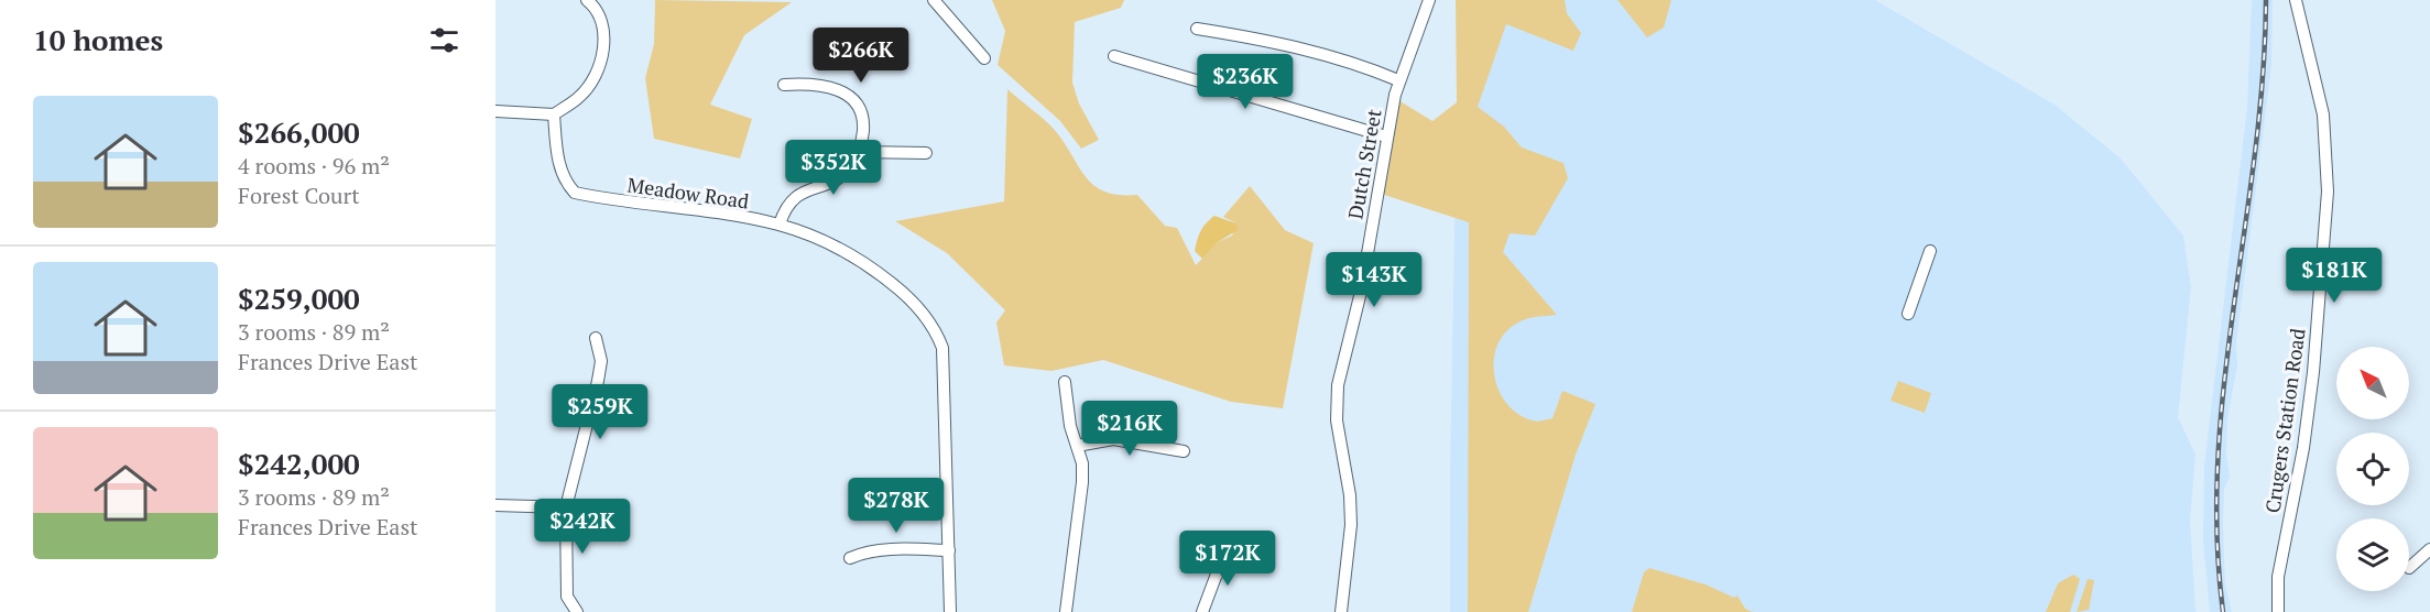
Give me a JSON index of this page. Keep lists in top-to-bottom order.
{
  "streets": {
    "street": ["Dutch Street", "Meadow Road", "Crugers Station Road"]
  },
  "north": "top left",
  "page": {
    "heading": "10 homes",
    "price": [
      "$266K",
      "$236K",
      "$352K",
      "$181K",
      "$143K",
      "$259K",
      "$216K",
      "$278K",
      "$242K",
      "$172K"
    ],
    "list": [
      {
        "name": "$266,000",
        "note": "4 rooms · 96 m² · Forest Court"
      },
      {
        "name": "$259,000",
        "note": "3 rooms · 89 m² · Frances Drive East"
      },
      {
        "name": "$242,000",
        "note": "3 rooms · 89 m² · Frances Drive East"
      }
    ]
  }
}
